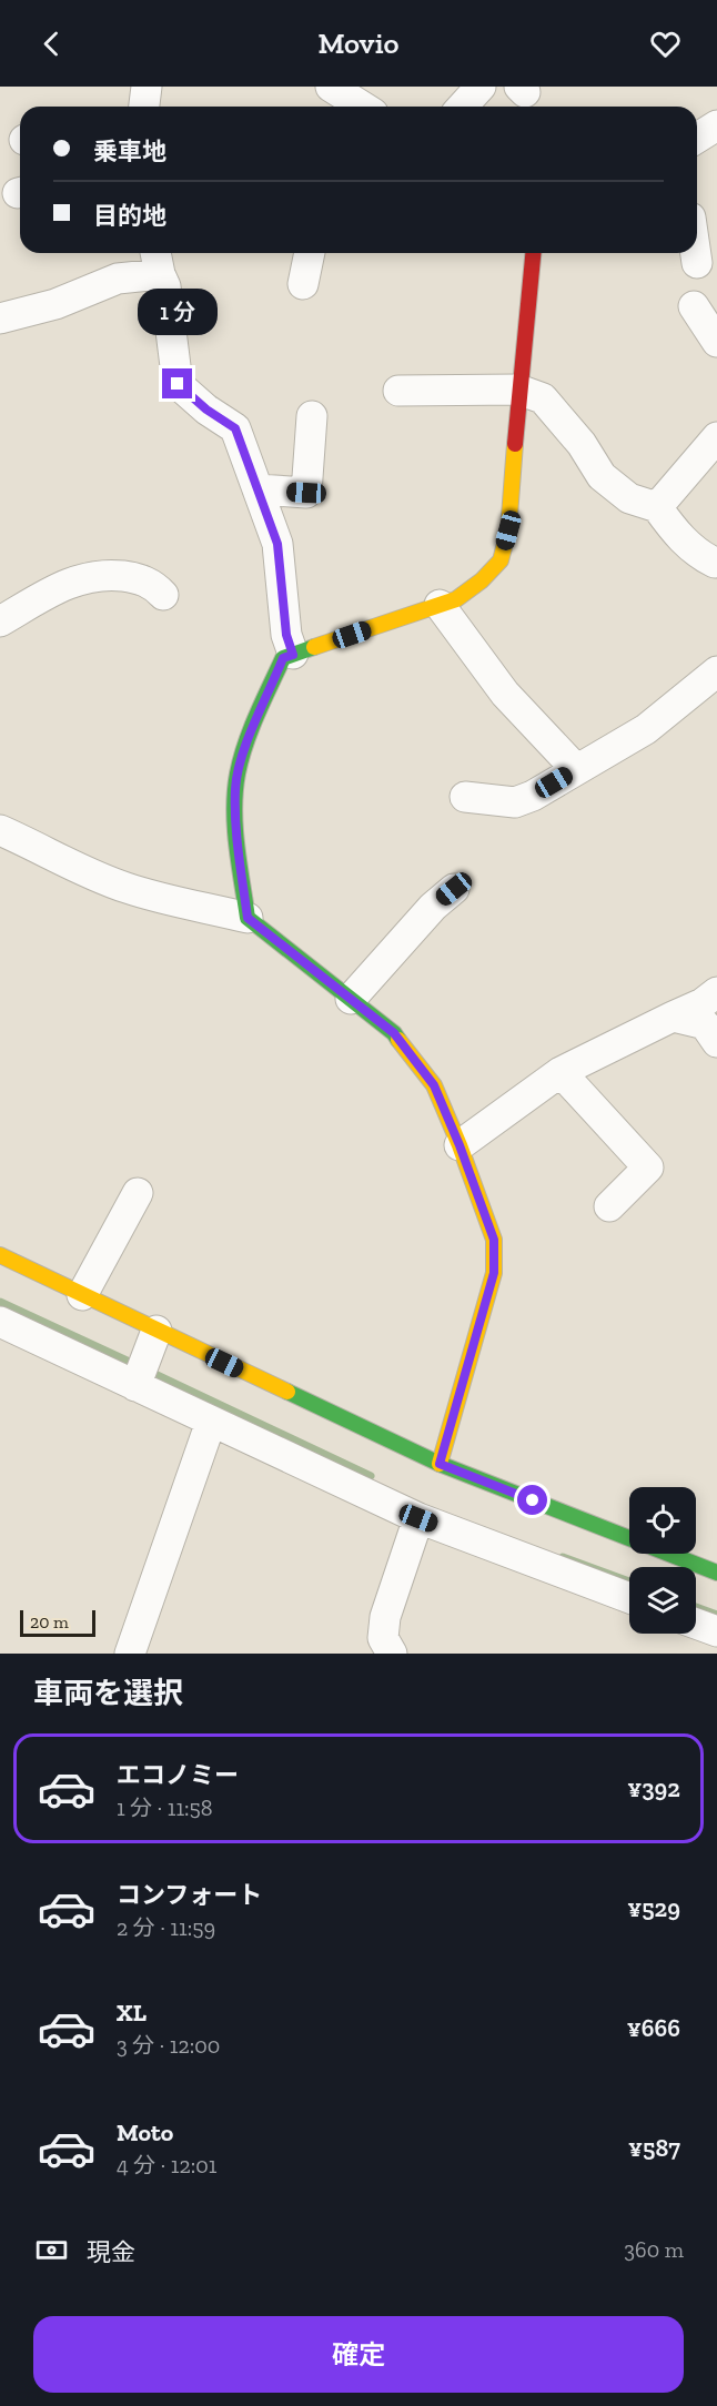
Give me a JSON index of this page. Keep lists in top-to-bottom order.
{
  "scale_bar": "20 m",
  "page": {
    "header": "Movio",
    "banner": ["乗車地", "目的地"],
    "bubble": "1 分",
    "scale": "20 m",
    "heading": "車両を選択",
    "list": [
      {
        "name": "エコノミー",
        "note": "1 分 · 11:58",
        "value": "¥392"
      },
      {
        "name": "コンフォート",
        "note": "2 分 · 11:59",
        "value": "¥529"
      },
      {
        "name": "XL",
        "note": "3 分 · 12:00",
        "value": "¥666"
      },
      {
        "name": "Moto",
        "note": "4 分 · 12:01",
        "value": "¥587"
      }
    ],
    "pay": ["現金", "360 m"],
    "buttons": "確定"
  }
}
